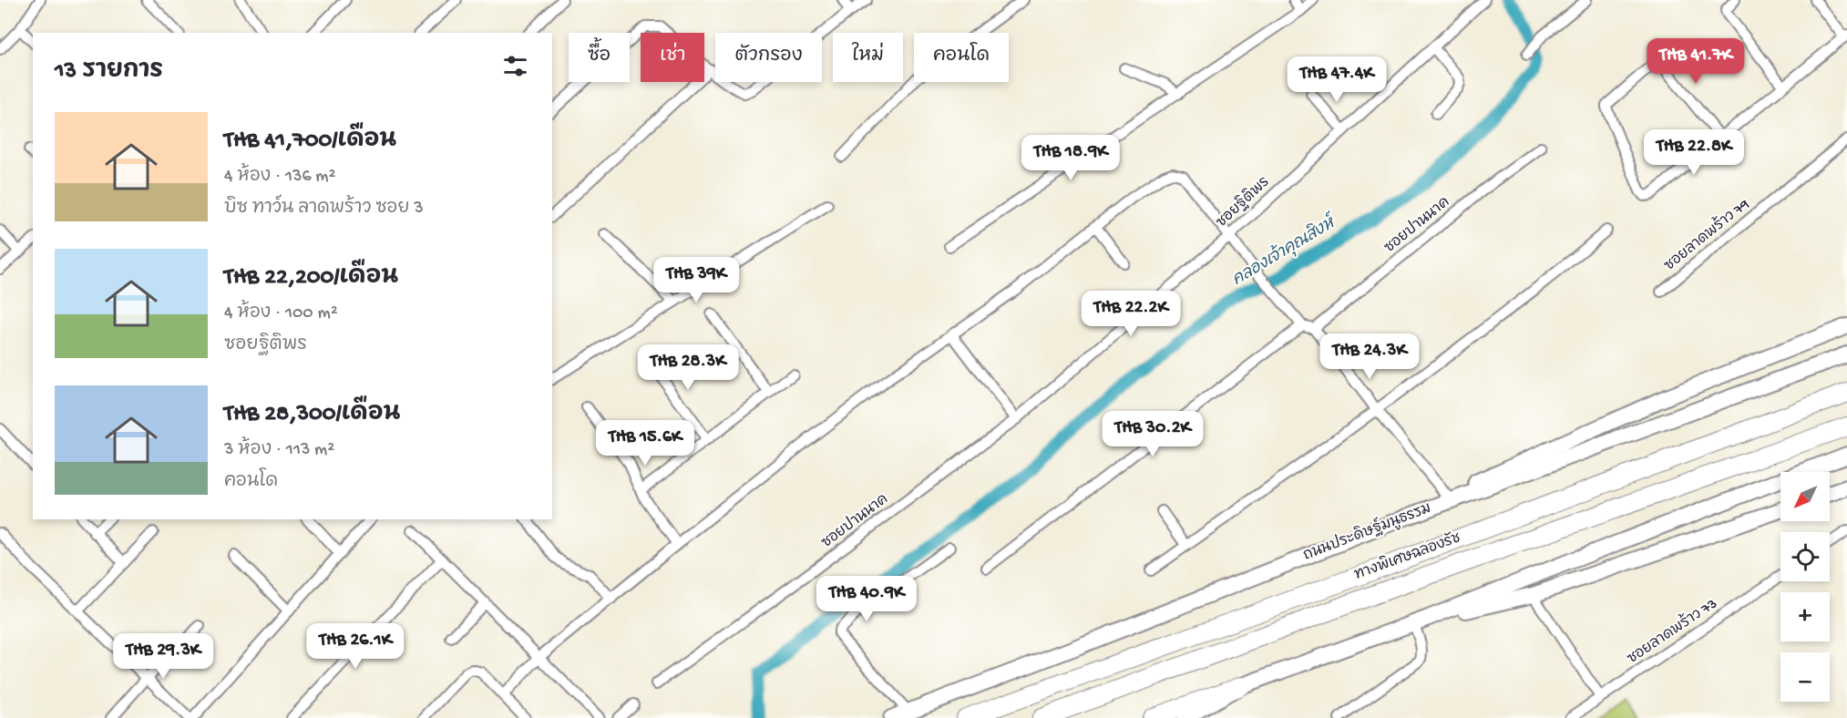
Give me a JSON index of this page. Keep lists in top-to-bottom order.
{
  "streets": {
    "highway": ["ทางพิเศษฉลองรัช"],
    "main road": ["ถนนประดิษฐ์มนูธรรม"],
    "street": [
      "ซอยฐิติพร",
      "ซอยปานนาค",
      "ซอยลาดพร้าว 79",
      "ซอยลาดพร้าว 73"
    ]
  },
  "crossings": [
    ["ซอยฐิติพร", "ซอยปานนาค"]
  ],
  "water": ["คลองเจ้าคุณสิงห์"],
  "north": "bottom left",
  "page": {
    "chip": [
      "ซื้อ",
      "เช่า",
      "ตัวกรอง",
      "ใหม่",
      "คอนโด"
    ],
    "heading": "13 รายการ",
    "price": [
      "THB 41.7K",
      "THB 47.4K",
      "THB 22.8K",
      "THB 18.9K",
      "THB 39K",
      "THB 22.2K",
      "THB 24.3K",
      "THB 28.3K",
      "THB 30.2K",
      "THB 15.6K",
      "THB 40.9K",
      "THB 26.1K",
      "THB 29.3K"
    ],
    "list": [
      {
        "name": "THB 41,700/เดือน",
        "note": "4 ห้อง · 136 m² · บิซ ทาว์น ลาดพร้าว ซอย 3"
      },
      {
        "name": "THB 22,200/เดือน",
        "note": "4 ห้อง · 100 m² · ซอยฐิติพร"
      },
      {
        "name": "THB 28,300/เดือน",
        "note": "3 ห้อง · 113 m² · คอนโด"
      }
    ],
    "map_buttons": ["+", "−"]
  }
}
